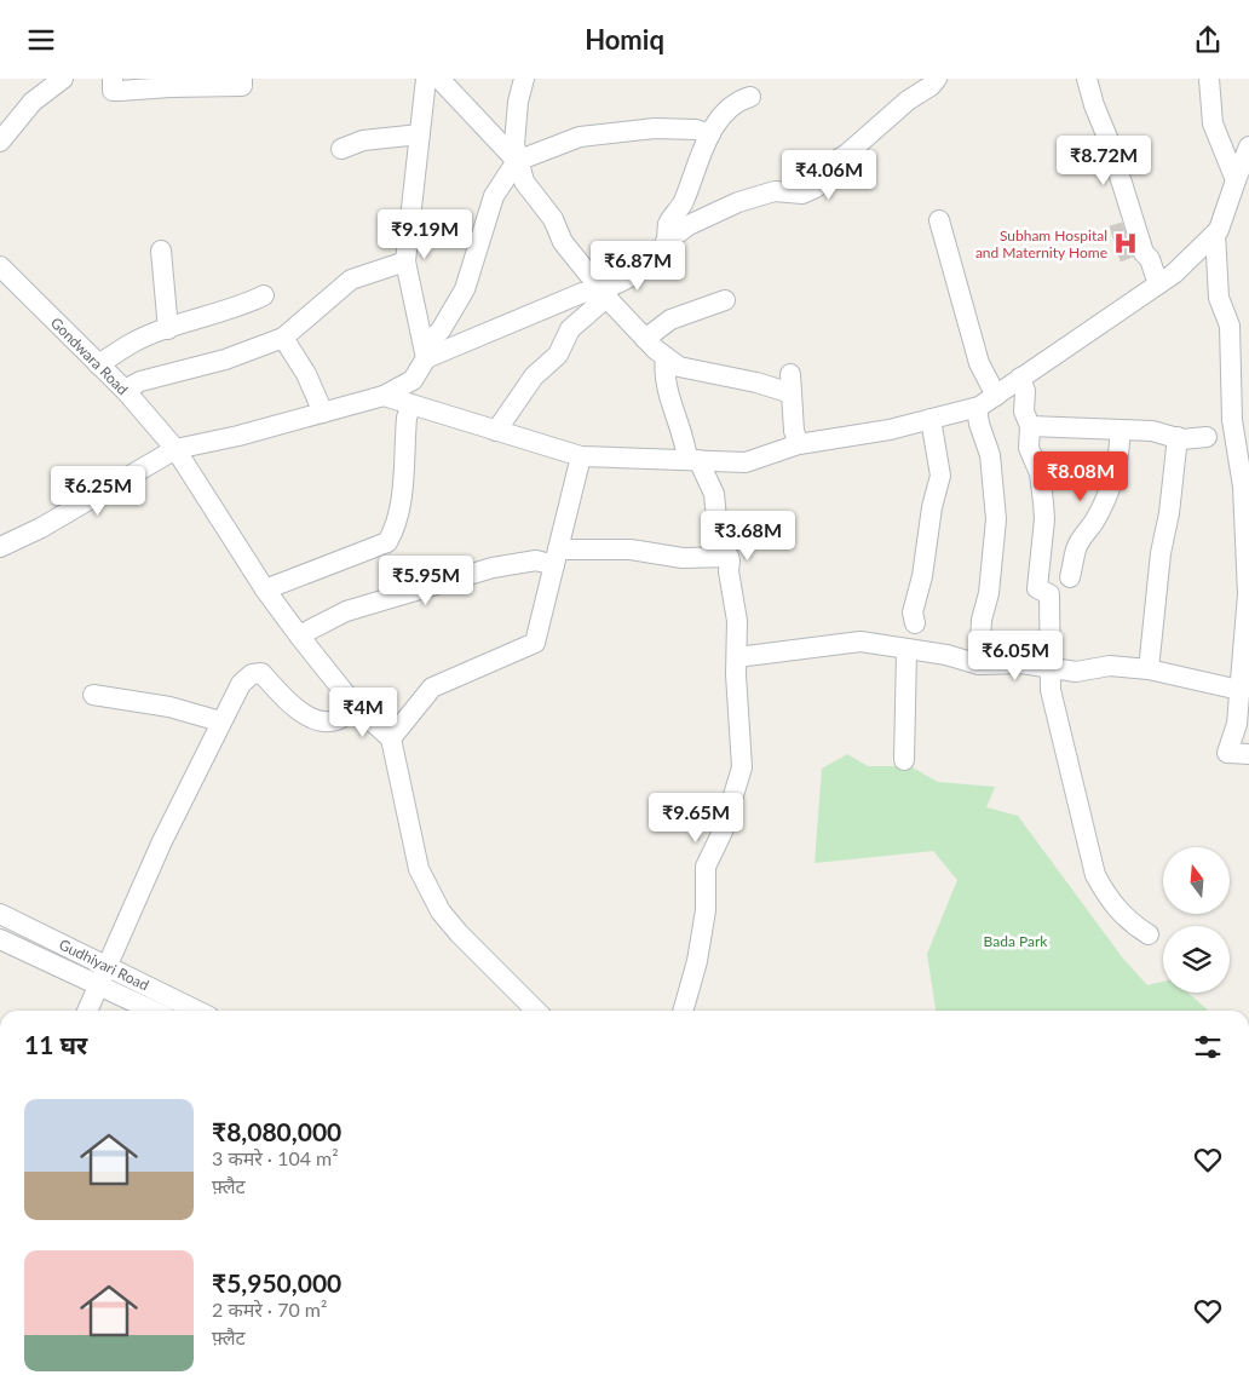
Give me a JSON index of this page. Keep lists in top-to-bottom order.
{
  "streets": {
    "street": ["Gondwara Road", "Gudhiyari Road"]
  },
  "parks": ["Bada Park"],
  "places": {
    "hospital": ["Subham Hospital and Maternity Home"]
  },
  "north": "top",
  "page": {
    "header": "Homiq",
    "price": [
      "₹8.72M",
      "₹4.06M",
      "₹9.19M",
      "₹6.87M",
      "₹8.08M",
      "₹6.25M",
      "₹3.68M",
      "₹5.95M",
      "₹6.05M",
      "₹4M",
      "₹9.65M"
    ],
    "heading": "11 घर",
    "list": [
      {
        "name": "₹8,080,000",
        "note": "3 कमरे · 104 m² · फ़्लैट"
      },
      {
        "name": "₹5,950,000",
        "note": "2 कमरे · 70 m² · फ़्लैट"
      }
    ]
  }
}
